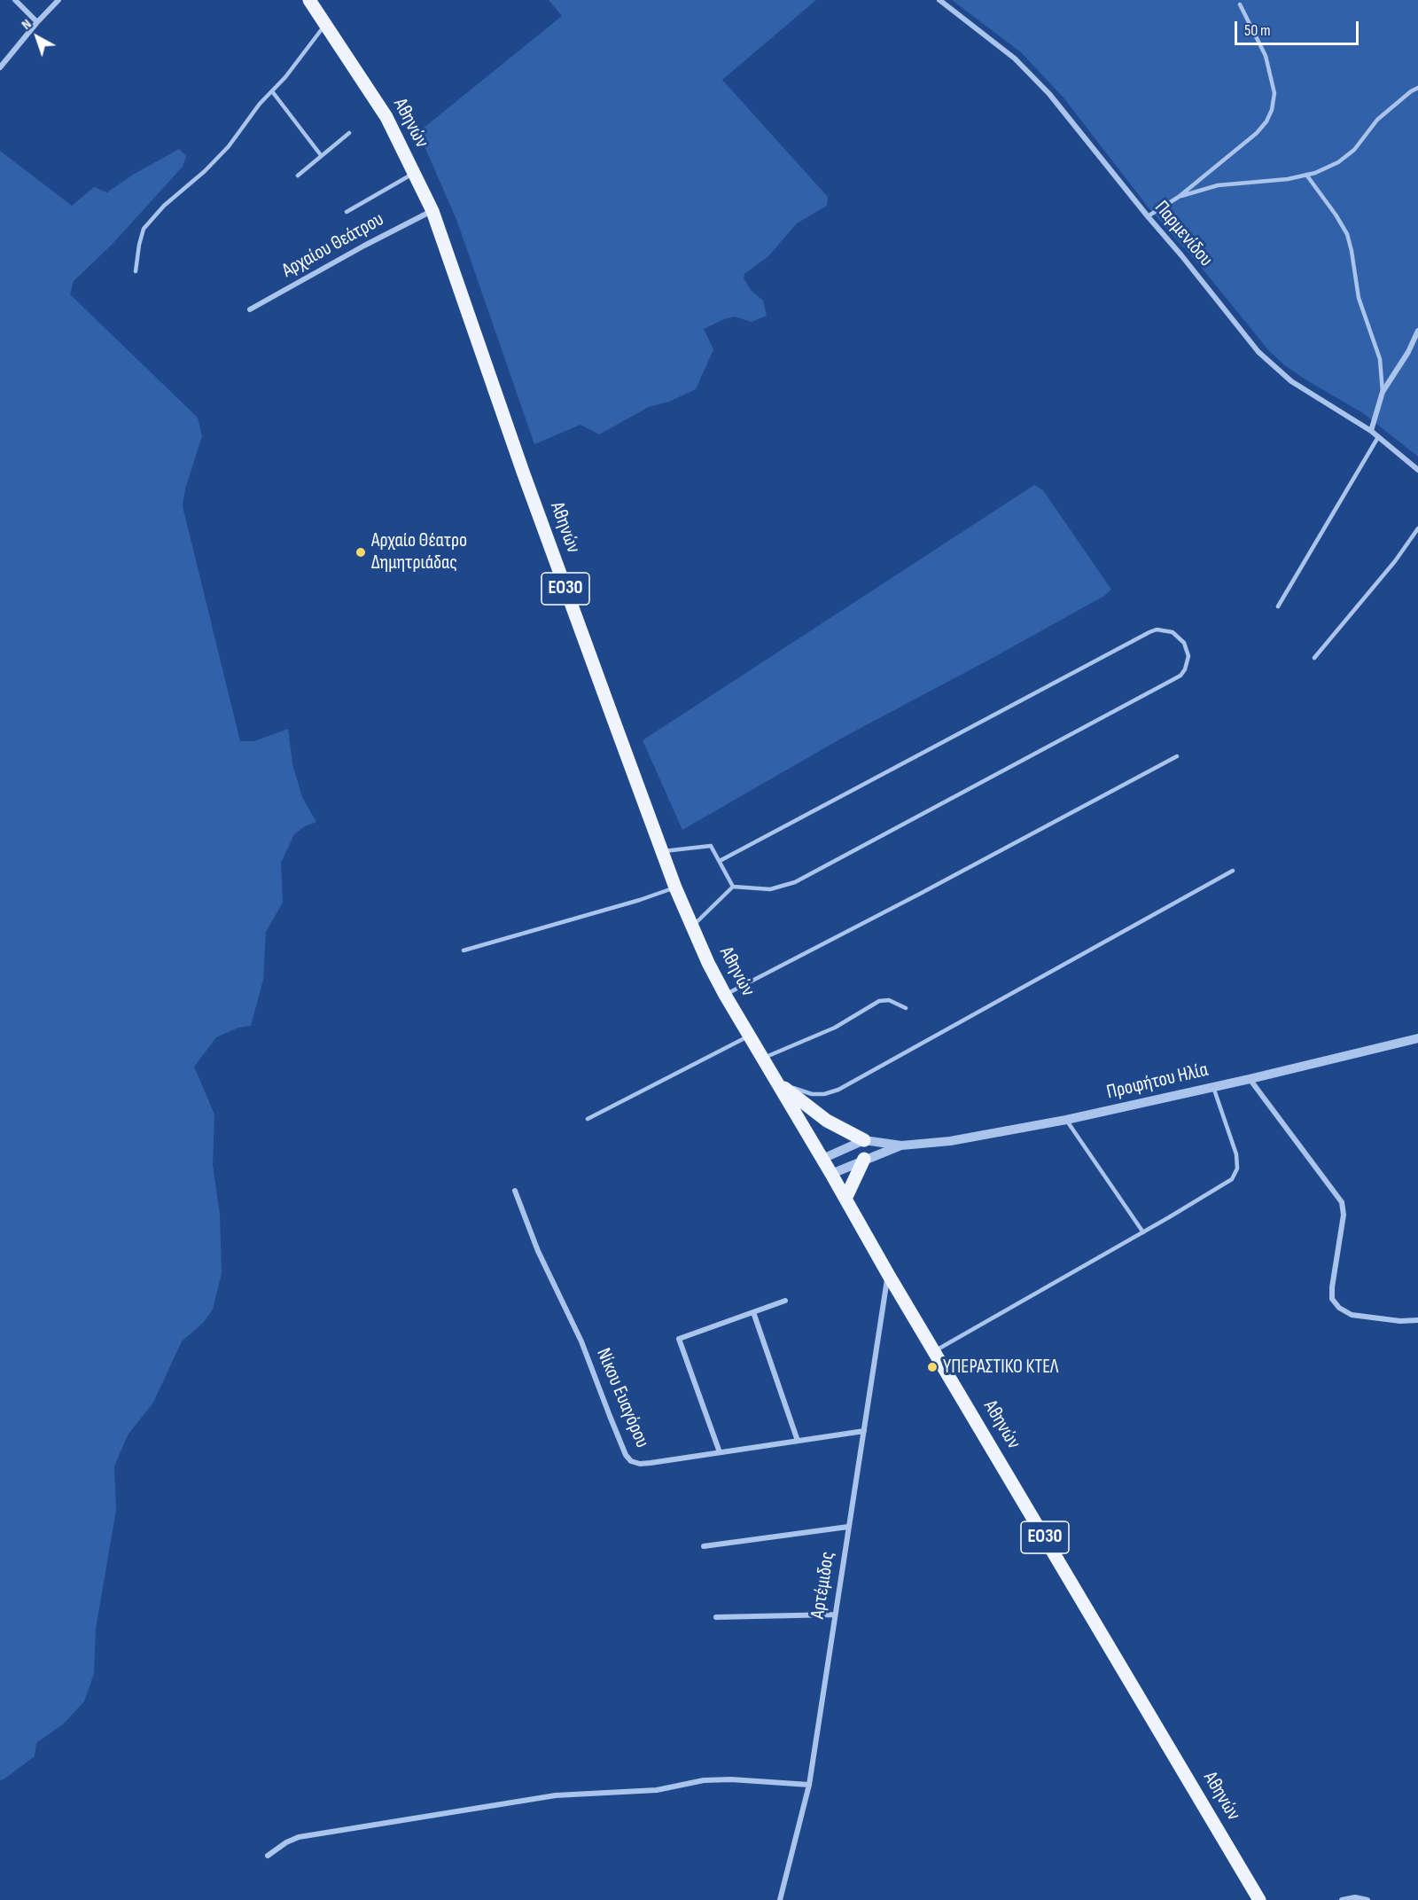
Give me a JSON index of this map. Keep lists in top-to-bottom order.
{
  "streets": {
    "main road": ["Αθηνών", "ΕΟ30"],
    "street": [
      "Παρμενίδου",
      "Αρχαίου Θεάτρου",
      "Προφήτου Ηλία",
      "Νίκου Ευαγόρου",
      "Αρτέμιδος"
    ]
  },
  "crossings": [
    ["Αθηνών", "Αρχαίου Θεάτρου"],
    ["Αθηνών", "Αρτέμιδος"],
    ["Νίκου Ευαγόρου", "Αρτέμιδος"]
  ],
  "places": ["Αρχαίο Θέατρο Δημητριάδας", "ΥΠΕΡΑΣΤΙΚΟ ΚΤΕΛ"],
  "scale_bar": "50 m",
  "north": "top left"
}
